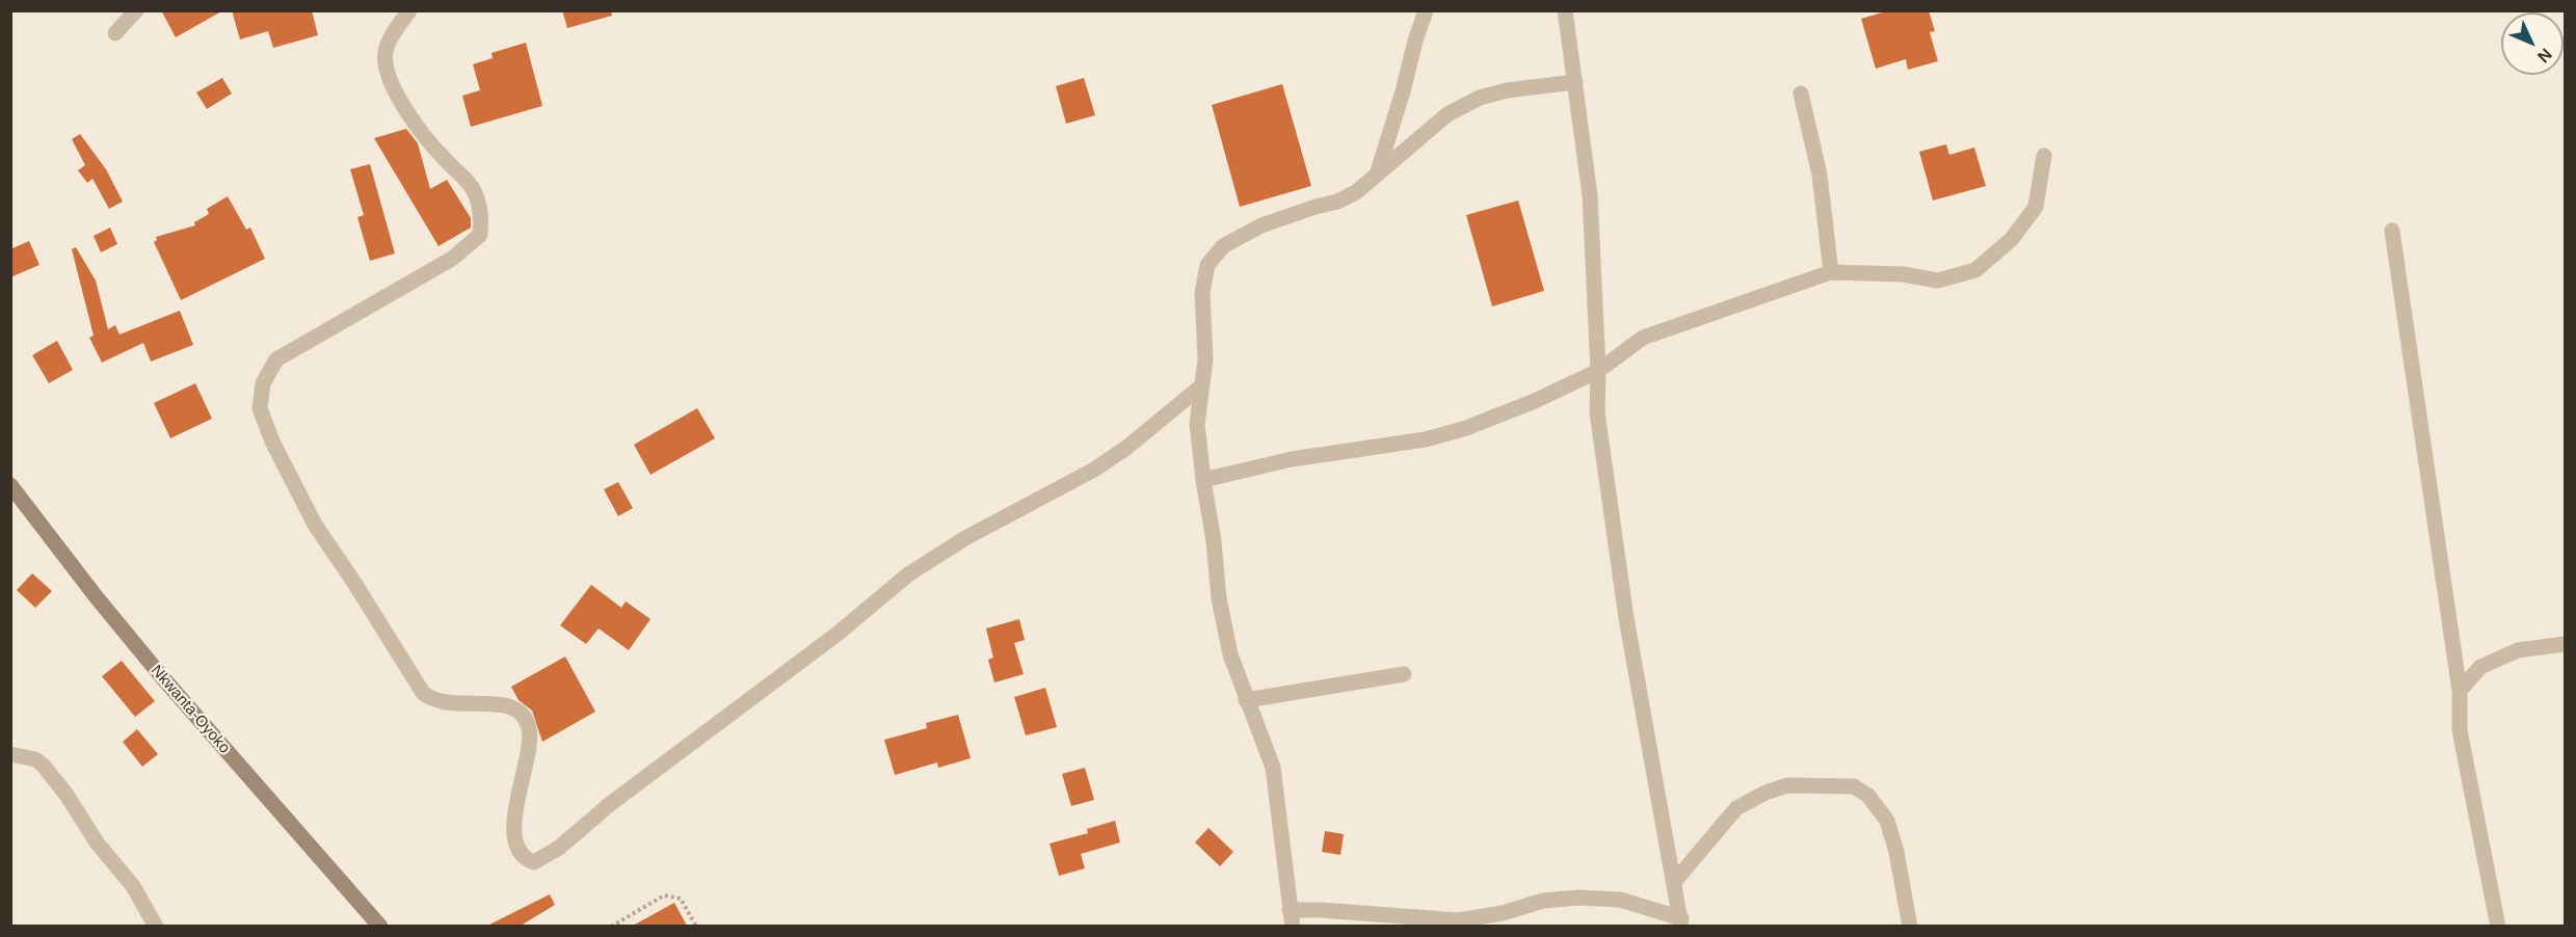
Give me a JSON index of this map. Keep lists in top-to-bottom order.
{
  "streets": {
    "street": ["Nkwanta-Oyoko"]
  },
  "north": "bottom right"
}
